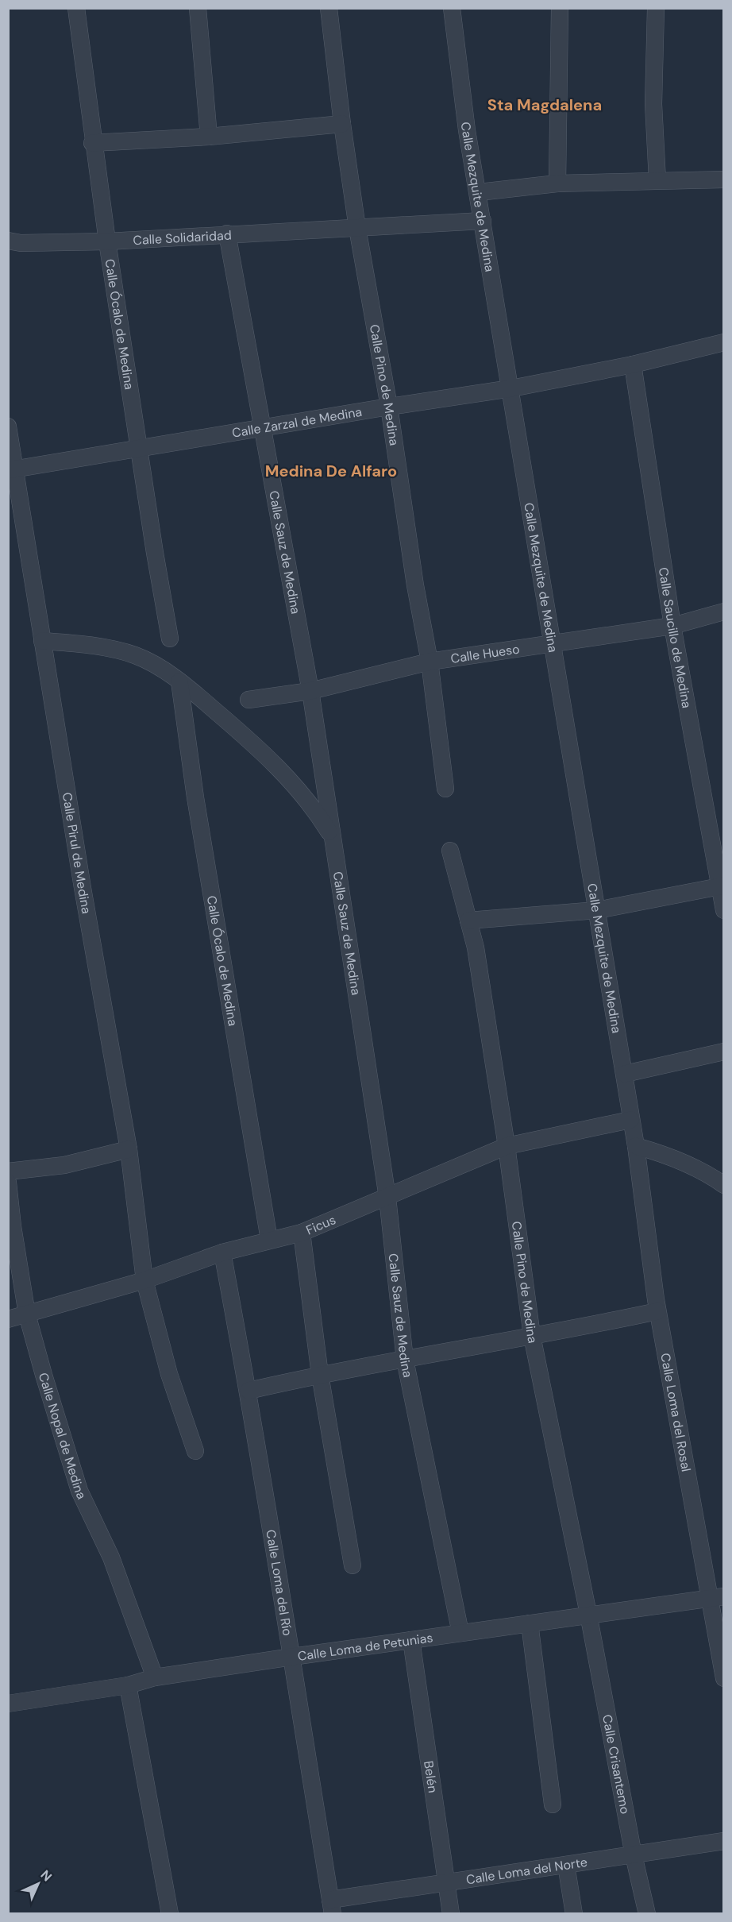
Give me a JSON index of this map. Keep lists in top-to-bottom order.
{
  "streets": {
    "street": [
      "Calle Mezquite de Medina",
      "Calle Solidaridad",
      "Calle Ócalo de Medina",
      "Calle Pino de Medina",
      "Calle Zarzal de Medina",
      "Calle Sauz de Medina",
      "Calle Saucillo de Medina",
      "Calle Hueso",
      "Calle Pirul de Medina",
      "Ficus",
      "Calle Loma del Rosal",
      "Calle Nopal de Medina",
      "Calle Loma del Río",
      "Calle Loma de Petunias",
      "Calle Crisantemo",
      "Belén",
      "Calle Loma del Norte"
    ]
  },
  "crossings": [
    ["Calle Mezquite de Medina", "Calle Solidaridad"],
    ["Calle Mezquite de Medina", "Calle Zarzal de Medina"],
    ["Calle Mezquite de Medina", "Calle Hueso"],
    ["Calle Mezquite de Medina", "Ficus"],
    ["Calle Mezquite de Medina", "Calle Loma del Rosal"],
    ["Calle Solidaridad", "Calle Ócalo de Medina"],
    ["Calle Solidaridad", "Calle Pino de Medina"],
    ["Calle Solidaridad", "Calle Sauz de Medina"],
    ["Calle Ócalo de Medina", "Calle Zarzal de Medina"],
    ["Calle Ócalo de Medina", "Ficus"],
    ["Calle Pino de Medina", "Calle Zarzal de Medina"],
    ["Calle Pino de Medina", "Calle Hueso"],
    ["Calle Pino de Medina", "Ficus"],
    ["Calle Pino de Medina", "Calle Loma de Petunias"],
    ["Calle Pino de Medina", "Calle Crisantemo"],
    ["Calle Zarzal de Medina", "Calle Sauz de Medina"],
    ["Calle Zarzal de Medina", "Calle Saucillo de Medina"],
    ["Calle Zarzal de Medina", "Calle Pirul de Medina"],
    ["Calle Sauz de Medina", "Calle Hueso"],
    ["Calle Sauz de Medina", "Ficus"],
    ["Calle Sauz de Medina", "Calle Loma de Petunias"],
    ["Calle Saucillo de Medina", "Calle Hueso"],
    ["Calle Pirul de Medina", "Ficus"],
    ["Ficus", "Calle Nopal de Medina"],
    ["Ficus", "Calle Loma del Río"],
    ["Calle Loma del Rosal", "Calle Loma de Petunias"],
    ["Calle Nopal de Medina", "Calle Loma de Petunias"],
    ["Calle Loma del Río", "Calle Loma de Petunias"],
    ["Calle Loma del Río", "Calle Loma del Norte"],
    ["Calle Loma de Petunias", "Calle Crisantemo"],
    ["Calle Loma de Petunias", "Belén"],
    ["Calle Crisantemo", "Calle Loma del Norte"],
    ["Belén", "Calle Loma del Norte"]
  ],
  "districts": ["Sta Magdalena", "Medina De Alfaro"],
  "north": "top right"
}
